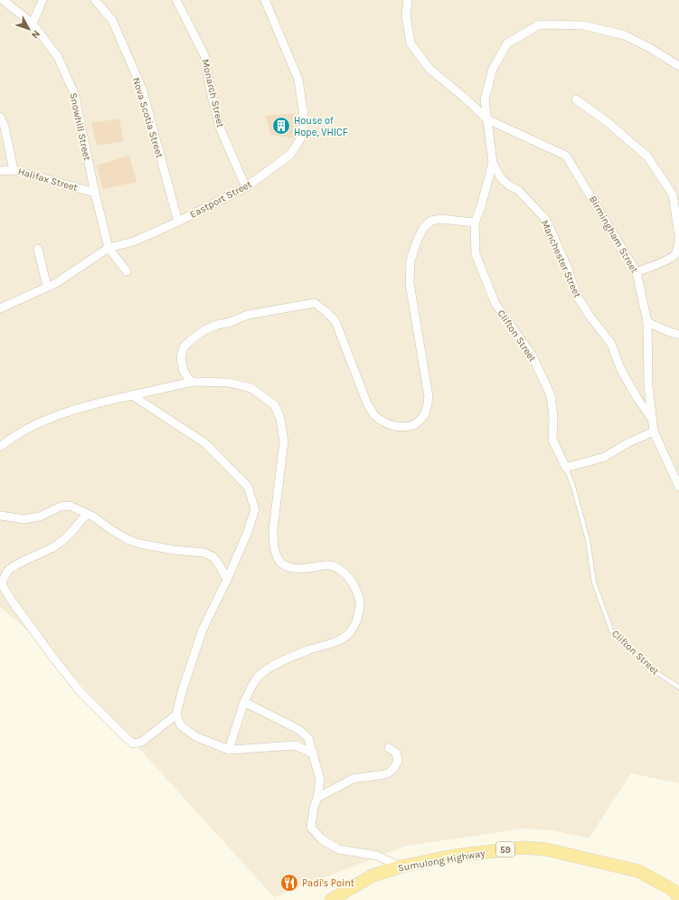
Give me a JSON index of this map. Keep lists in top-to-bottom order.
{
  "streets": {
    "main road": ["59", "Sumulong Highway"],
    "street": [
      "Monarch Street",
      "Nova Scotia Street",
      "Snowhill Street",
      "Halifax Street",
      "Eastport Street",
      "Birmingham Street",
      "Manchester Street",
      "Clifton Street"
    ]
  },
  "crossings": [
    ["Monarch Street", "Eastport Street"],
    ["Nova Scotia Street", "Eastport Street"],
    ["Snowhill Street", "Halifax Street"],
    ["Snowhill Street", "Eastport Street"],
    ["Birmingham Street", "Manchester Street"],
    ["Birmingham Street", "Clifton Street"],
    ["Manchester Street", "Clifton Street"]
  ],
  "places": {
    "building": ["House of Hope, VHICF"],
    "restaurant": ["Padi's Point"]
  },
  "north": "bottom right"
}
